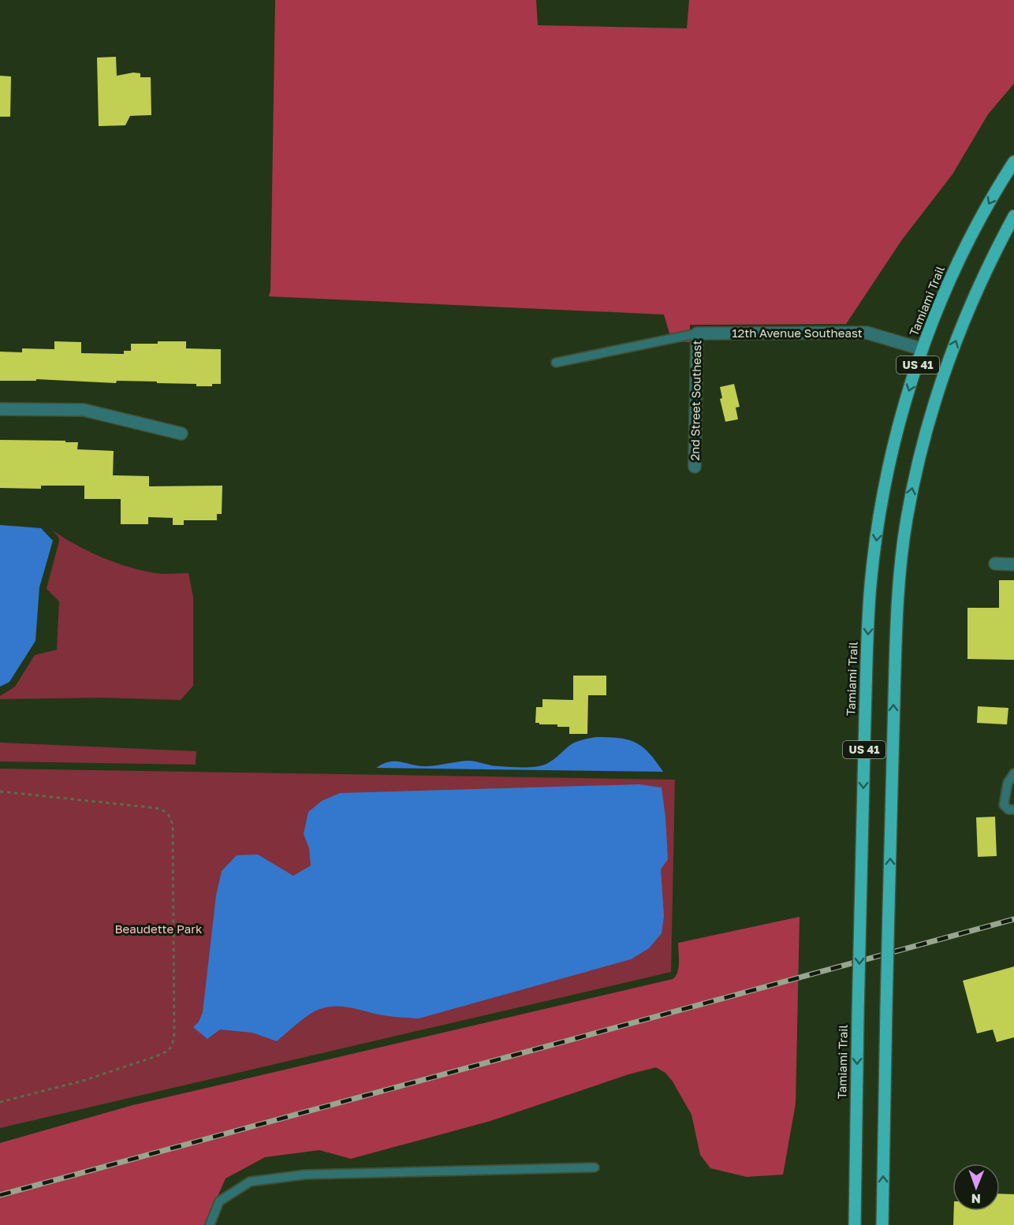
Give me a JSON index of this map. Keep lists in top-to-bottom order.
{
  "streets": {
    "main road": ["Tamiami Trail", "US 41"],
    "street": ["12th Avenue Southeast", "2nd Street Southeast"]
  },
  "crossings": [
    ["Tamiami Trail", "12th Avenue Southeast"],
    ["12th Avenue Southeast", "2nd Street Southeast"]
  ],
  "parks": ["Beaudette Park"],
  "north": "bottom"
}
